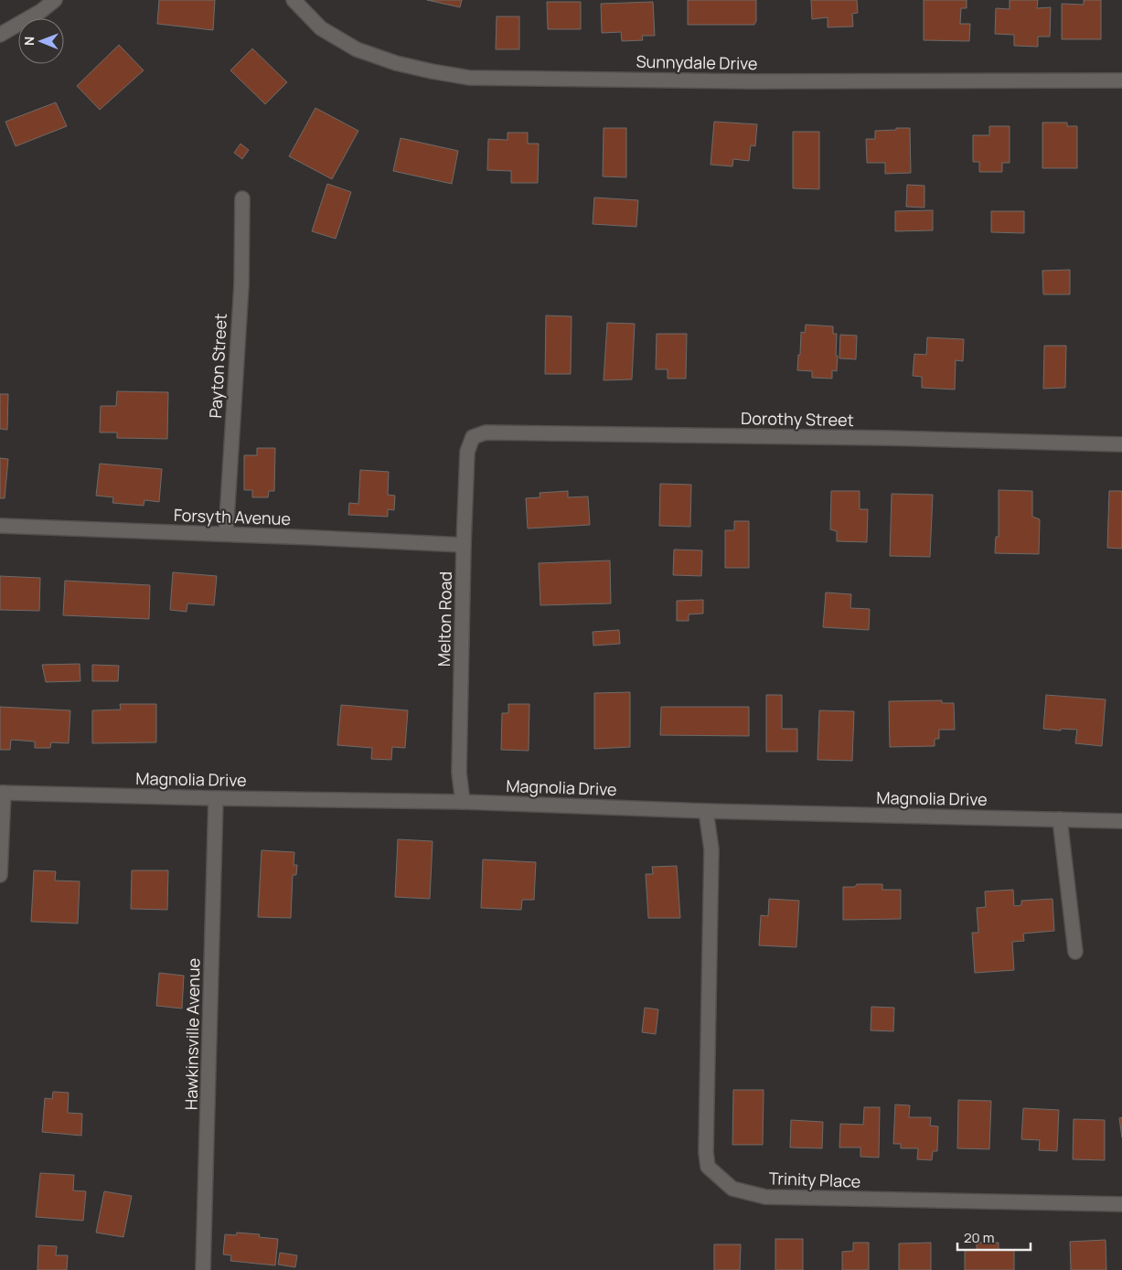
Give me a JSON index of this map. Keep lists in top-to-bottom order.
{
  "streets": {
    "street": [
      "Sunnydale Drive",
      "Payton Street",
      "Dorothy Street",
      "Forsyth Avenue",
      "Melton Road",
      "Magnolia Drive",
      "Hawkinsville Avenue",
      "Trinity Place"
    ]
  },
  "crossings": [
    ["Payton Street", "Forsyth Avenue"],
    ["Dorothy Street", "Melton Road"],
    ["Forsyth Avenue", "Melton Road"],
    ["Melton Road", "Magnolia Drive"],
    ["Magnolia Drive", "Hawkinsville Avenue"],
    ["Magnolia Drive", "Trinity Place"]
  ],
  "scale_bar": "20 m",
  "north": "left"
}
